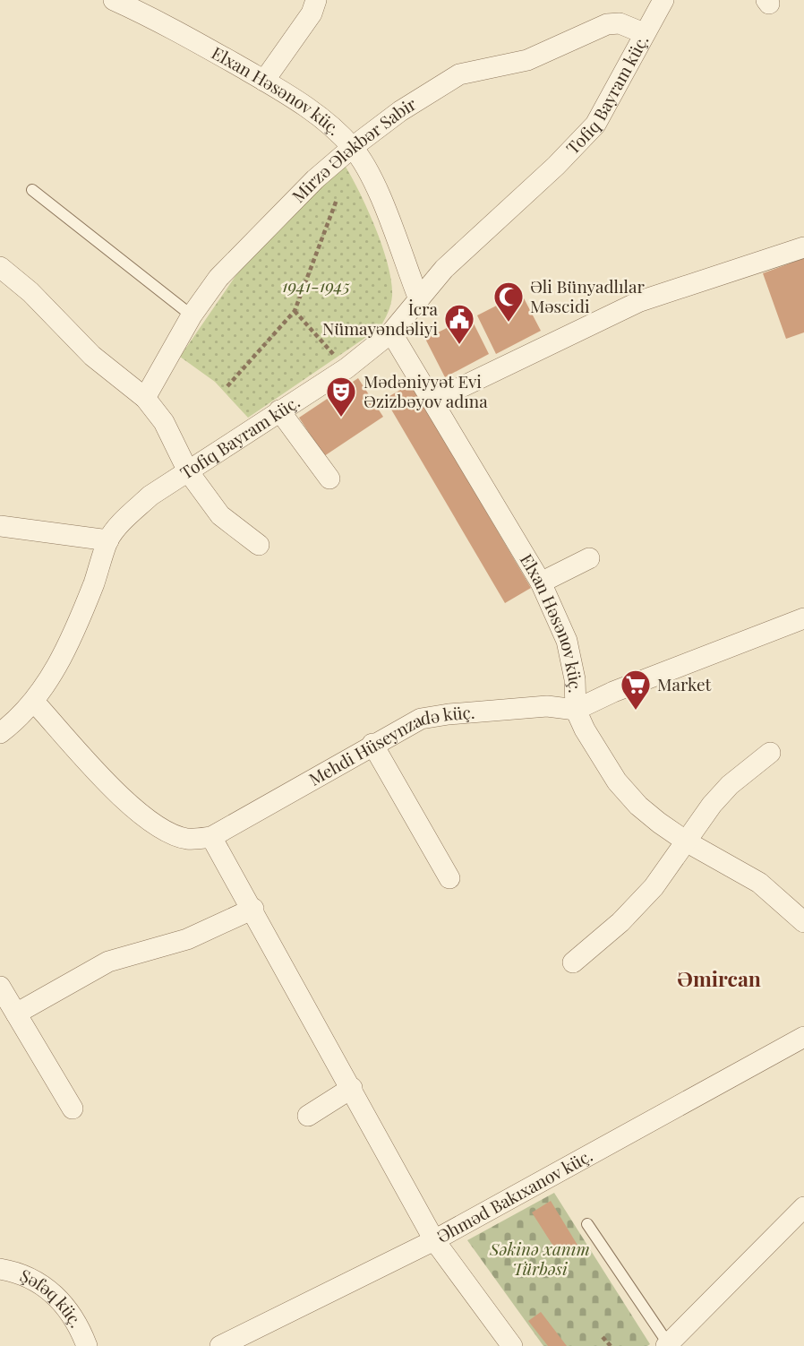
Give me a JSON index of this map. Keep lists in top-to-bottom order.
{
  "streets": {
    "street": [
      "Elxan Həsənov küç.",
      "Tofiq Bayram küç.",
      "Mirzə Ələkbər Sabir",
      "Mehdi Hüseynzadə küç.",
      "Əhməd Bakıxanov küç.",
      "Şəfəq küç."
    ]
  },
  "crossings": [
    ["Elxan Həsənov küç.", "Tofiq Bayram küç."],
    ["Elxan Həsənov küç.", "Mirzə Ələkbər Sabir"],
    ["Elxan Həsənov küç.", "Mehdi Hüseynzadə küç."],
    ["Tofiq Bayram küç.", "Mirzə Ələkbər Sabir"]
  ],
  "districts": ["Əmircan"],
  "parks": ["1941-1945", "Səkinə xanım Türbəsi"],
  "places": {
    "mosque": ["Əli Bünyadlılar Məscidi"],
    "public building": ["İcra Nümayəndəliyi"],
    "theatre": ["Mədəniyyət Evi Əzizbəyov adına"],
    "supermarket": ["Market"]
  }
}
